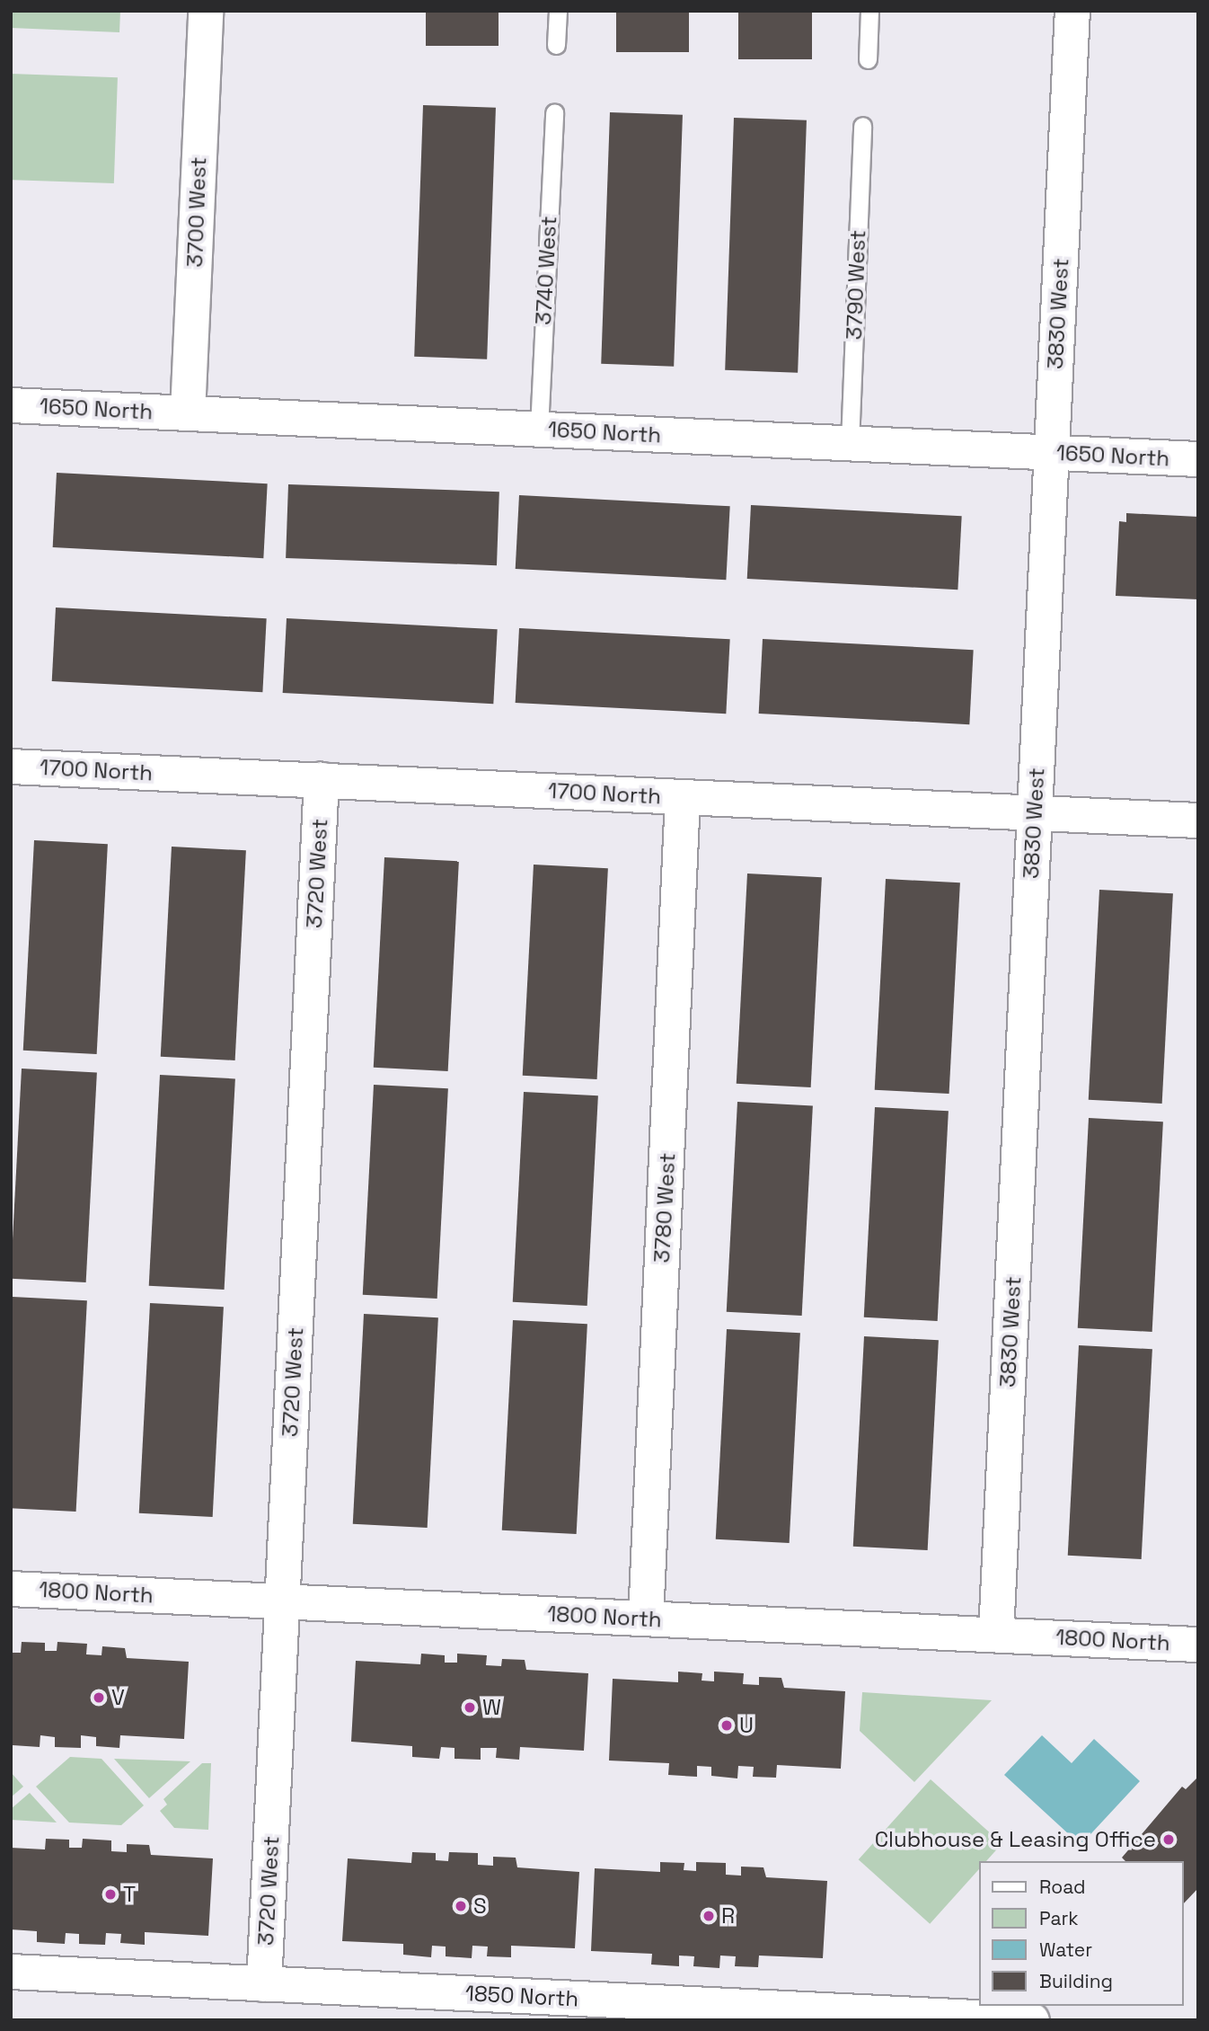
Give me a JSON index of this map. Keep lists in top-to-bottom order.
{
  "streets": {
    "street": [
      "3700 West",
      "3830 West",
      "1650 North",
      "1700 North",
      "3720 West",
      "3780 West",
      "1800 North",
      "1850 North"
    ],
    "lane": ["3740 West", "3790 West"]
  },
  "crossings": [
    ["3700 West", "1650 North"],
    ["3740 West", "1650 North"],
    ["3790 West", "1650 North"],
    ["3830 West", "1650 North"],
    ["3830 West", "1700 North"],
    ["3830 West", "1800 North"],
    ["1700 North", "3720 West"],
    ["1700 North", "3780 West"],
    ["3720 West", "1800 North"],
    ["3720 West", "1850 North"],
    ["3780 West", "1800 North"]
  ],
  "places": [
    "V",
    "W",
    "U",
    "Clubhouse & Leasing Office",
    "T",
    "S",
    "R"
  ],
  "legend": [
    "Road",
    "Park",
    "Water",
    "Building"
  ]
}
